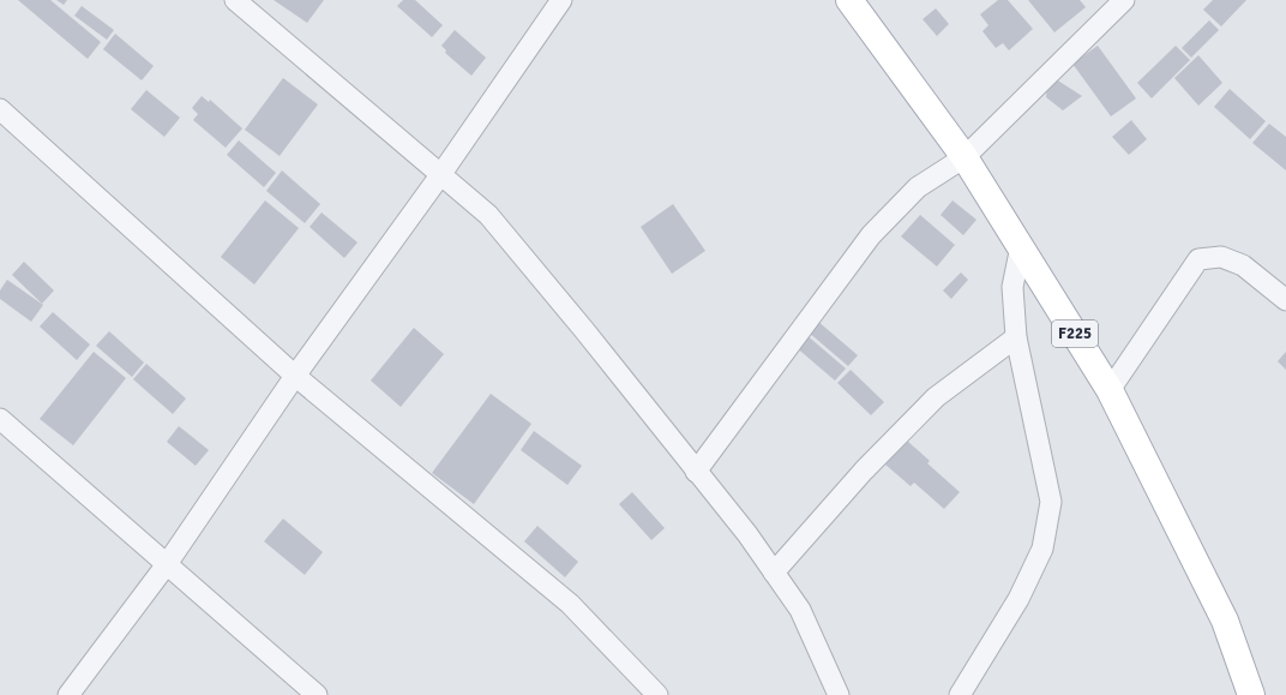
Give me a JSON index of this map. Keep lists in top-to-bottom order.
{
  "streets": {
    "main road": ["F225"]
  }
}
